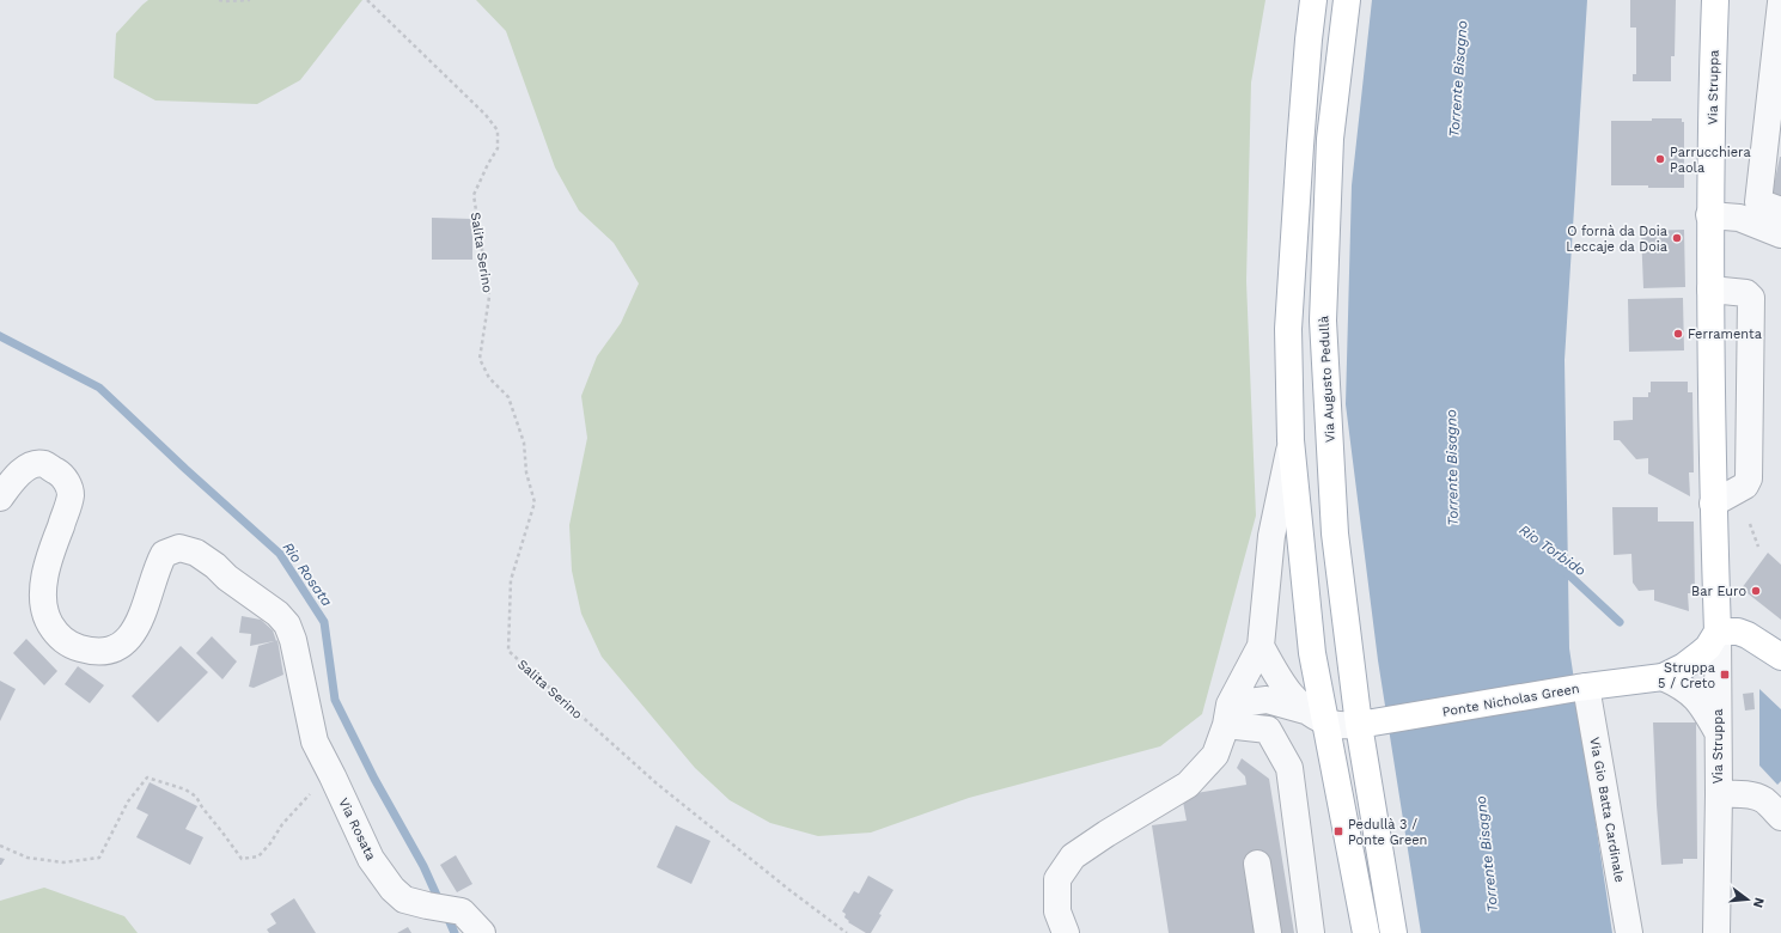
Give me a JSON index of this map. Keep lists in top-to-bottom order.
{
  "streets": {
    "main road": ["Via Struppa", "Via Augusto Pedullà", "Ponte Nicholas Green"],
    "street": ["Via Gio Batta Cardinale", "Via Rosata"],
    "path": ["Salita Serino"]
  },
  "crossings": [
    ["Via Struppa", "Ponte Nicholas Green"],
    ["Via Augusto Pedullà", "Ponte Nicholas Green"],
    ["Ponte Nicholas Green", "Via Gio Batta Cardinale"]
  ],
  "water": ["Torrente Bisagno", "Rio Torbido", "Rio Rosata"],
  "places": {
    "other": [
      "Parrucchiera Paola",
      "O fornà da Doia Leccaje da Doia",
      "Ferramenta",
      "Bar Euro"
    ],
    "transit": ["Struppa 5 / Creto", "Pedullà 3 / Ponte Green"]
  },
  "north": "right"
}
